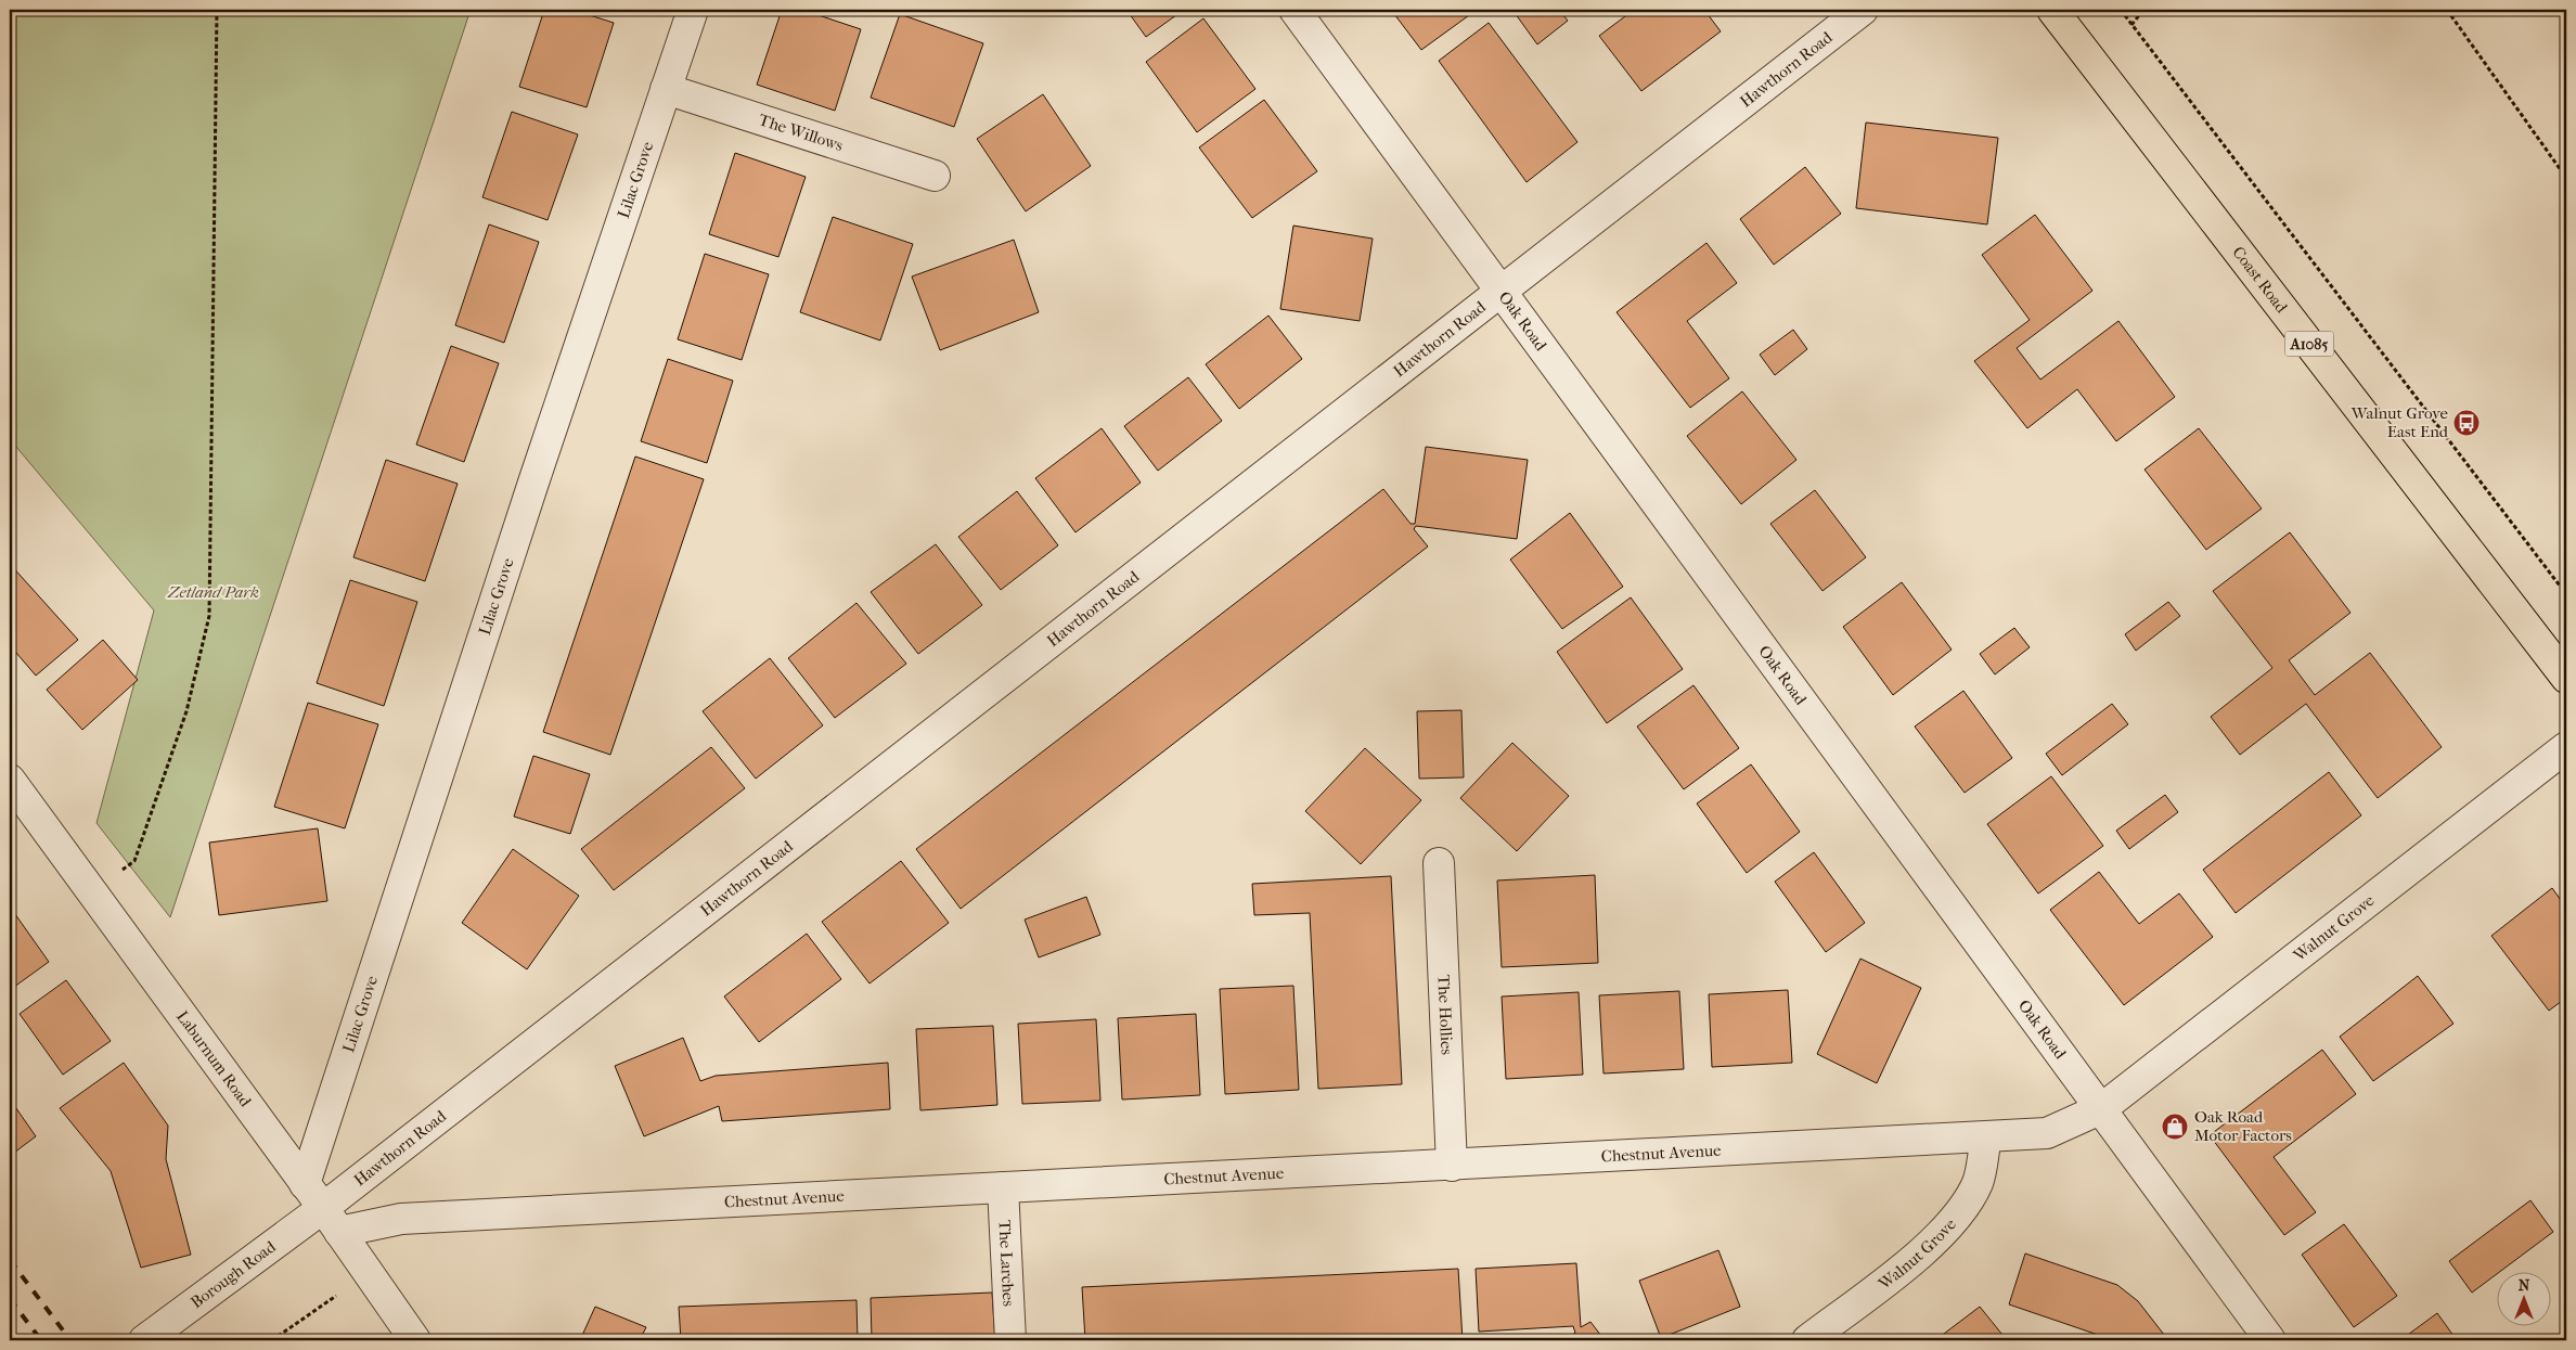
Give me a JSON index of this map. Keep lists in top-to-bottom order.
{
  "streets": {
    "main road": ["Coast Road", "A1085"],
    "street": [
      "Hawthorn Road",
      "The Willows",
      "Lilac Grove",
      "Oak Road",
      "Walnut Grove",
      "The Hollies",
      "Laburnum Road",
      "Chestnut Avenue",
      "The Larches",
      "Borough Road"
    ]
  },
  "crossings": [
    ["Hawthorn Road", "Oak Road"],
    ["Hawthorn Road", "Laburnum Road"],
    ["Hawthorn Road", "Borough Road"],
    ["The Willows", "Lilac Grove"],
    ["Lilac Grove", "Laburnum Road"],
    ["Oak Road", "Walnut Grove"],
    ["Oak Road", "Chestnut Avenue"],
    ["Walnut Grove", "Chestnut Avenue"],
    ["The Hollies", "Chestnut Avenue"],
    ["Laburnum Road", "Chestnut Avenue"],
    ["Laburnum Road", "Borough Road"],
    ["Chestnut Avenue", "The Larches"]
  ],
  "parks": ["Zetland Park"],
  "places": {
    "bus stop": ["Walnut Grove East End"],
    "shop": ["Oak Road Motor Factors"]
  },
  "north": "top"
}
